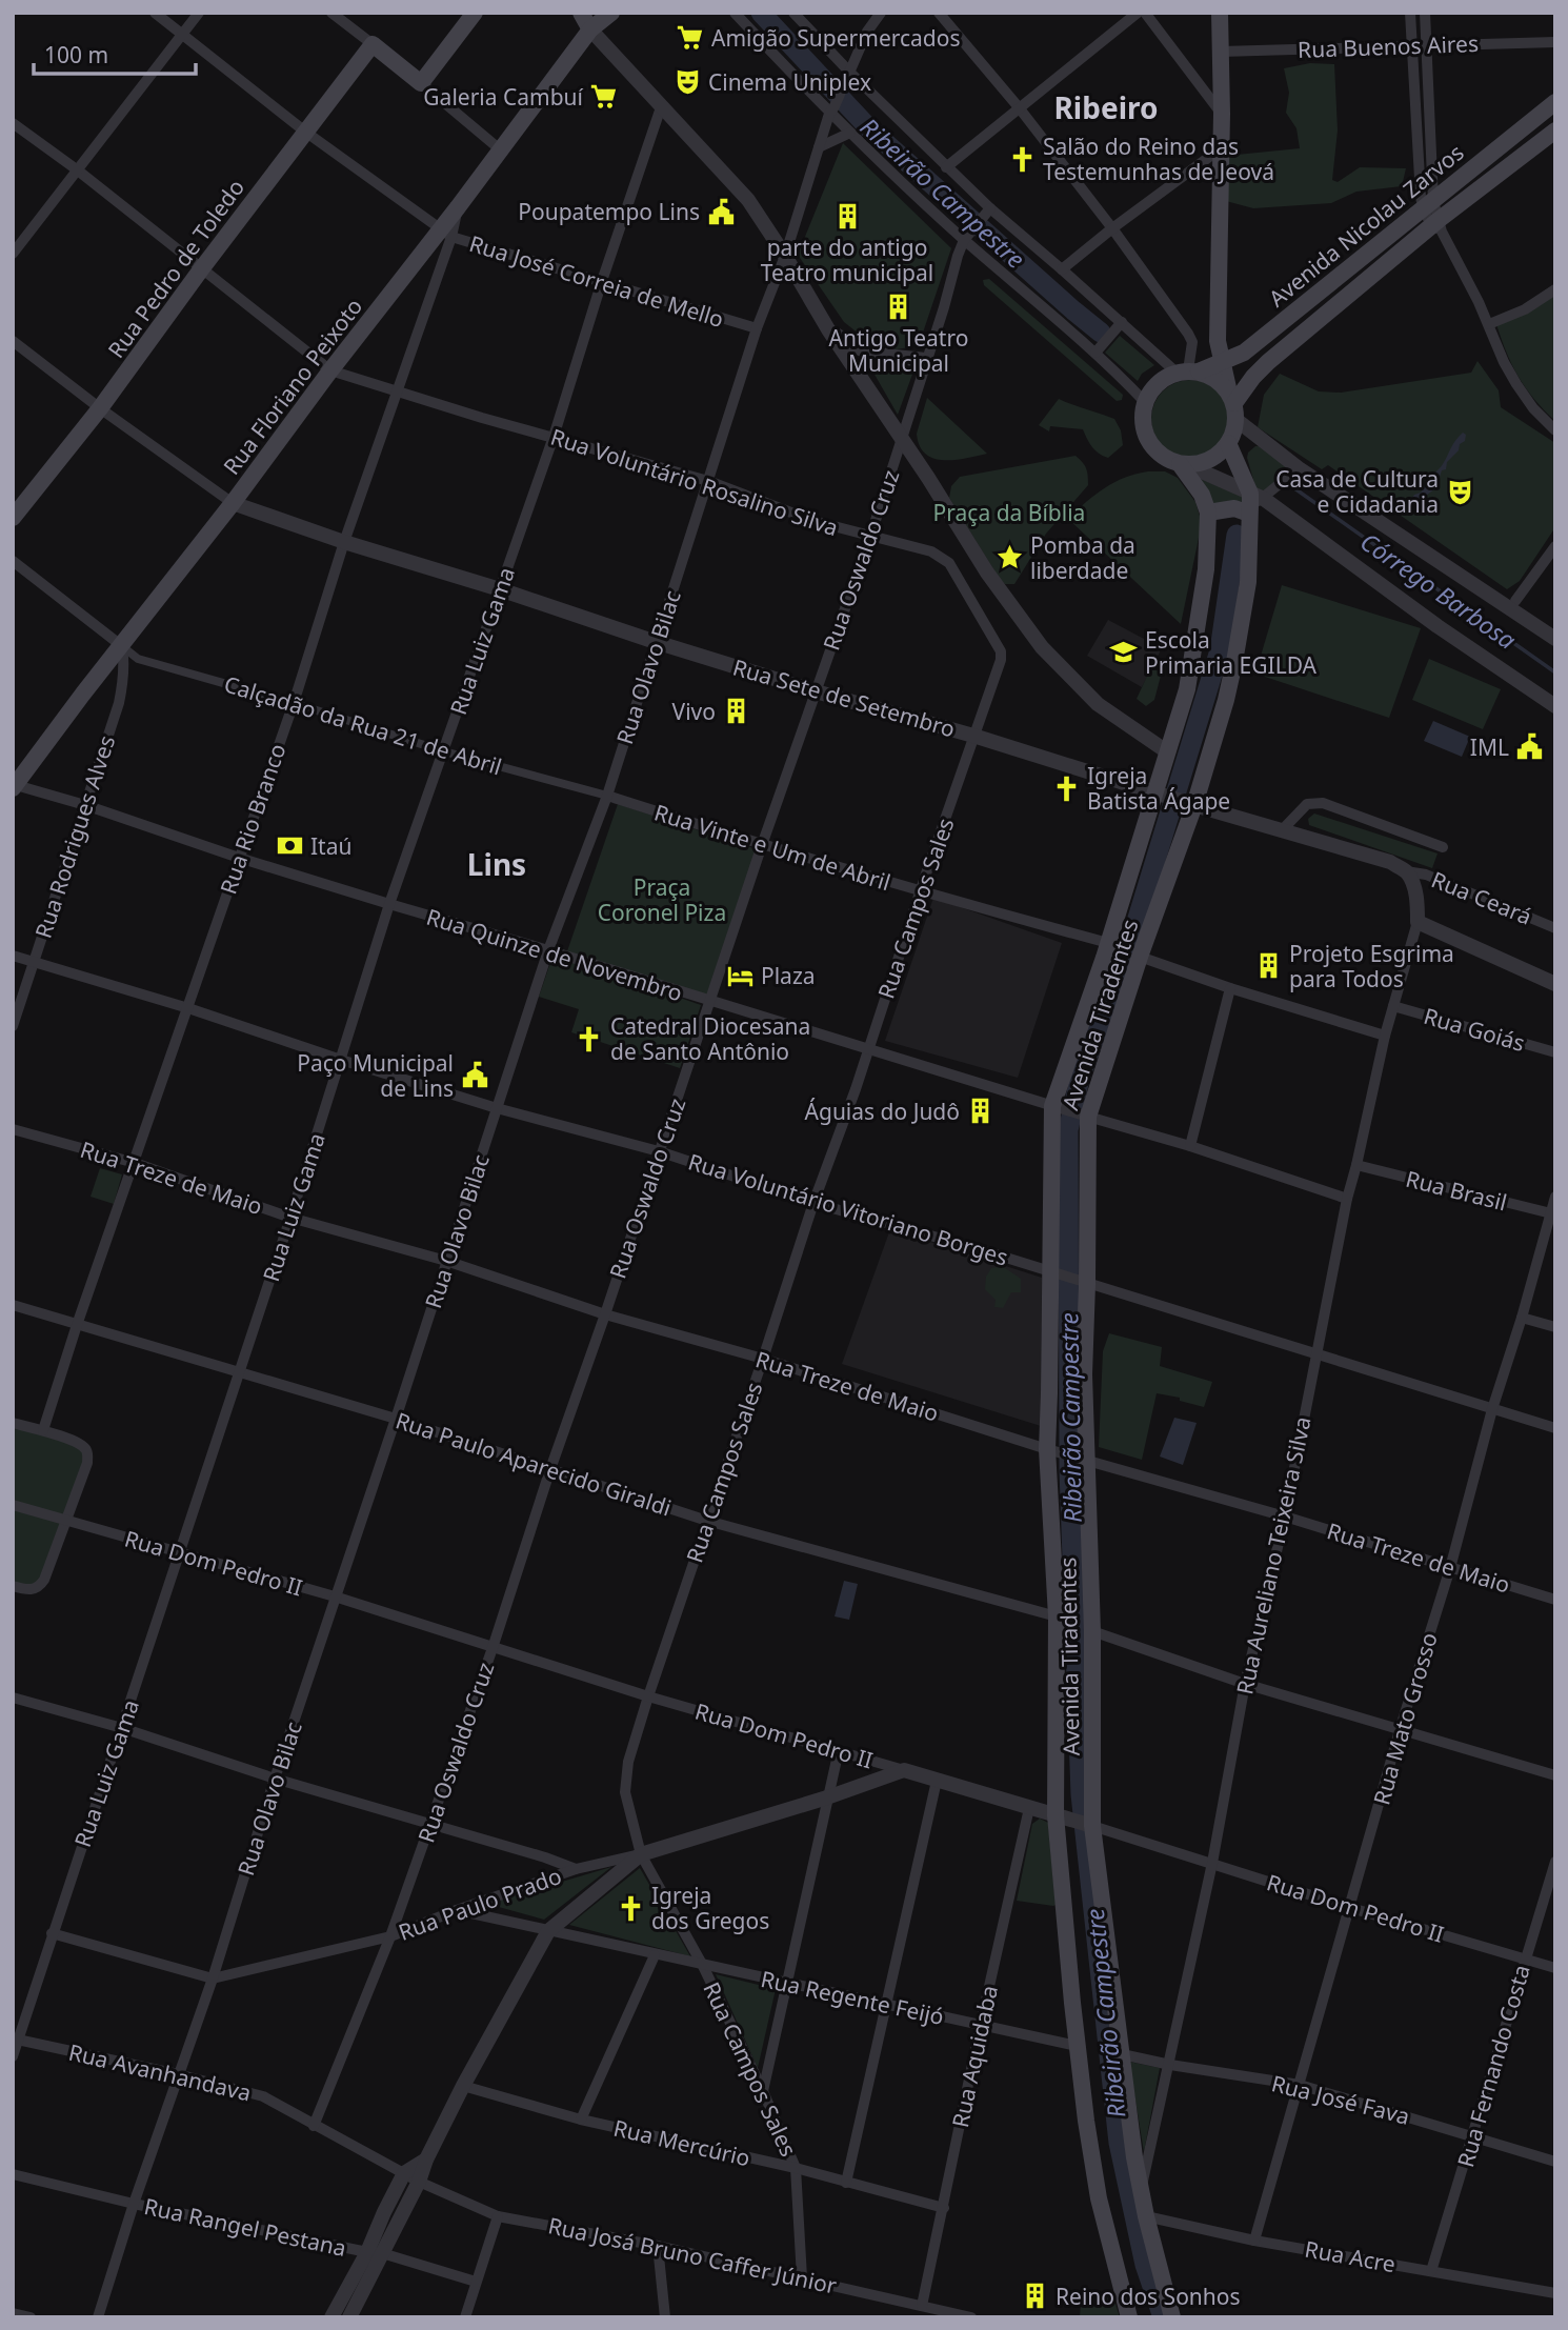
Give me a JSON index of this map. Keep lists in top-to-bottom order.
{
  "streets": {
    "main road": [
      "Avenida Nicolau Zarvos",
      "Rua Pedro de Toledo",
      "Rua Floriano Peixoto",
      "Avenida Tiradentes"
    ],
    "street": [
      "Rua Buenos Aires",
      "Rua José Correia de Mello",
      "Rua Voluntário Rosalino Silva",
      "Rua Oswaldo Cruz",
      "Rua Luiz Gama",
      "Rua Olavo Bilac",
      "Rua Sete de Setembro",
      "Calçadão da Rua 21 de Abril",
      "Rua Rio Branco",
      "Rua Rodrigues Alves",
      "Rua Vinte e Um de Abril",
      "Rua Ceará",
      "Rua Campos Sales",
      "Rua Quinze de Novembro",
      "Rua Goiás",
      "Rua Treze de Maio",
      "Rua Brasil",
      "Rua Voluntário Vitoriano Borges",
      "Rua Paulo Aparecido Giraldi",
      "Rua Aureliano Teixeira Silva",
      "Rua Dom Pedro II",
      "Rua Mato Grosso",
      "Rua Paulo Prado",
      "Rua Regente Feijó",
      "Rua Aquidaba",
      "Rua Fernando Costa",
      "Rua Avanhandava",
      "Rua José Fava",
      "Rua Mercúrio",
      "Rua Rangel Pestana",
      "Rua Josá Bruno Caffer Júnior",
      "Rua Acre"
    ]
  },
  "crossings": [
    ["Avenida Nicolau Zarvos", "Avenida Tiradentes"],
    ["Rua Pedro de Toledo", "Rua José Correia de Mello"],
    ["Rua Pedro de Toledo", "Rua Voluntário Rosalino Silva"],
    ["Rua José Correia de Mello", "Rua Floriano Peixoto"],
    ["Rua José Correia de Mello", "Rua Luiz Gama"],
    ["Rua José Correia de Mello", "Rua Olavo Bilac"],
    ["Rua José Correia de Mello", "Rua Rio Branco"],
    ["Rua Floriano Peixoto", "Rua Voluntário Rosalino Silva"],
    ["Rua Floriano Peixoto", "Rua Sete de Setembro"],
    ["Rua Floriano Peixoto", "Calçadão da Rua 21 de Abril"],
    ["Rua Floriano Peixoto", "Rua Rio Branco"],
    ["Rua Floriano Peixoto", "Rua Rodrigues Alves"],
    ["Rua Floriano Peixoto", "Rua Quinze de Novembro"],
    ["Rua Voluntário Rosalino Silva", "Rua Oswaldo Cruz"],
    ["Rua Voluntário Rosalino Silva", "Rua Luiz Gama"],
    ["Rua Voluntário Rosalino Silva", "Rua Olavo Bilac"],
    ["Rua Voluntário Rosalino Silva", "Rua Rio Branco"],
    ["Rua Voluntário Rosalino Silva", "Rua Campos Sales"],
    ["Rua Oswaldo Cruz", "Rua Sete de Setembro"],
    ["Rua Oswaldo Cruz", "Rua Vinte e Um de Abril"],
    ["Rua Oswaldo Cruz", "Rua Quinze de Novembro"],
    ["Rua Oswaldo Cruz", "Rua Treze de Maio"],
    ["Rua Oswaldo Cruz", "Rua Voluntário Vitoriano Borges"],
    ["Rua Oswaldo Cruz", "Rua Paulo Aparecido Giraldi"],
    ["Rua Oswaldo Cruz", "Rua Dom Pedro II"],
    ["Rua Oswaldo Cruz", "Rua Paulo Prado"],
    ["Rua Oswaldo Cruz", "Rua Avanhandava"],
    ["Rua Luiz Gama", "Rua Sete de Setembro"],
    ["Rua Luiz Gama", "Calçadão da Rua 21 de Abril"],
    ["Rua Luiz Gama", "Rua Quinze de Novembro"],
    ["Rua Luiz Gama", "Rua Treze de Maio"],
    ["Rua Luiz Gama", "Rua Voluntário Vitoriano Borges"],
    ["Rua Luiz Gama", "Rua Paulo Aparecido Giraldi"],
    ["Rua Luiz Gama", "Rua Dom Pedro II"],
    ["Rua Luiz Gama", "Rua Paulo Prado"],
    ["Rua Luiz Gama", "Rua Avanhandava"],
    ["Rua Olavo Bilac", "Rua Sete de Setembro"],
    ["Rua Olavo Bilac", "Calçadão da Rua 21 de Abril"],
    ["Rua Olavo Bilac", "Rua Vinte e Um de Abril"],
    ["Rua Olavo Bilac", "Rua Quinze de Novembro"],
    ["Rua Olavo Bilac", "Rua Treze de Maio"],
    ["Rua Olavo Bilac", "Rua Voluntário Vitoriano Borges"],
    ["Rua Olavo Bilac", "Rua Paulo Aparecido Giraldi"],
    ["Rua Olavo Bilac", "Rua Dom Pedro II"],
    ["Rua Olavo Bilac", "Rua Paulo Prado"],
    ["Rua Olavo Bilac", "Rua Avanhandava"],
    ["Rua Olavo Bilac", "Rua Rangel Pestana"],
    ["Rua Sete de Setembro", "Rua Rio Branco"],
    ["Rua Sete de Setembro", "Rua Ceará"],
    ["Rua Sete de Setembro", "Rua Campos Sales"],
    ["Rua Sete de Setembro", "Avenida Tiradentes"],
    ["Calçadão da Rua 21 de Abril", "Rua Rio Branco"],
    ["Calçadão da Rua 21 de Abril", "Rua Rodrigues Alves"],
    ["Calçadão da Rua 21 de Abril", "Rua Vinte e Um de Abril"],
    ["Rua Rio Branco", "Rua Quinze de Novembro"],
    ["Rua Rio Branco", "Rua Treze de Maio"],
    ["Rua Rio Branco", "Rua Voluntário Vitoriano Borges"],
    ["Rua Rio Branco", "Rua Paulo Aparecido Giraldi"],
    ["Rua Rodrigues Alves", "Rua Quinze de Novembro"],
    ["Rua Rodrigues Alves", "Rua Voluntário Vitoriano Borges"],
    ["Rua Vinte e Um de Abril", "Rua Campos Sales"],
    ["Rua Vinte e Um de Abril", "Avenida Tiradentes"],
    ["Rua Campos Sales", "Rua Quinze de Novembro"],
    ["Rua Campos Sales", "Rua Treze de Maio"],
    ["Rua Campos Sales", "Rua Voluntário Vitoriano Borges"],
    ["Rua Campos Sales", "Rua Paulo Aparecido Giraldi"],
    ["Rua Campos Sales", "Rua Dom Pedro II"],
    ["Rua Campos Sales", "Rua Paulo Prado"],
    ["Rua Campos Sales", "Rua Regente Feijó"],
    ["Rua Campos Sales", "Rua Mercúrio"],
    ["Rua Campos Sales", "Rua Josá Bruno Caffer Júnior"],
    ["Rua Quinze de Novembro", "Avenida Tiradentes"],
    ["Rua Quinze de Novembro", "Rua Aureliano Teixeira Silva"],
    ["Avenida Tiradentes", "Rua Treze de Maio"],
    ["Avenida Tiradentes", "Rua Voluntário Vitoriano Borges"],
    ["Avenida Tiradentes", "Rua Paulo Aparecido Giraldi"],
    ["Avenida Tiradentes", "Rua Aureliano Teixeira Silva"],
    ["Avenida Tiradentes", "Rua Dom Pedro II"],
    ["Avenida Tiradentes", "Rua Regente Feijó"],
    ["Avenida Tiradentes", "Rua José Fava"],
    ["Avenida Tiradentes", "Rua Acre"],
    ["Rua Goiás", "Rua Aureliano Teixeira Silva"],
    ["Rua Treze de Maio", "Rua Aureliano Teixeira Silva"],
    ["Rua Treze de Maio", "Rua Mato Grosso"],
    ["Rua Brasil", "Rua Aureliano Teixeira Silva"],
    ["Rua Brasil", "Rua Mato Grosso"],
    ["Rua Voluntário Vitoriano Borges", "Rua Aureliano Teixeira Silva"],
    ["Rua Voluntário Vitoriano Borges", "Rua Mato Grosso"],
    ["Rua Aureliano Teixeira Silva", "Rua Dom Pedro II"],
    ["Rua Aureliano Teixeira Silva", "Rua José Fava"],
    ["Rua Dom Pedro II", "Rua Mato Grosso"],
    ["Rua Dom Pedro II", "Rua Paulo Prado"],
    ["Rua Dom Pedro II", "Rua Aquidaba"],
    ["Rua Dom Pedro II", "Rua Fernando Costa"],
    ["Rua Mato Grosso", "Rua José Fava"],
    ["Rua Mato Grosso", "Rua Acre"],
    ["Rua Paulo Prado", "Rua Regente Feijó"],
    ["Rua Regente Feijó", "Rua Aquidaba"],
    ["Rua Aquidaba", "Rua Mercúrio"],
    ["Rua Aquidaba", "Rua Josá Bruno Caffer Júnior"],
    ["Rua Fernando Costa", "Rua José Fava"],
    ["Rua Fernando Costa", "Rua Acre"],
    ["Rua Avanhandava", "Rua Josá Bruno Caffer Júnior"]
  ],
  "districts": ["Ribeiro", "Lins"],
  "water": ["Ribeirão Campestre", "Córrego Barbosa"],
  "parks": ["Praça da Bíblia", "Praça Coronel Piza"],
  "places": {
    "supermarket": ["Amigão Supermercados", "Galeria Cambuí"],
    "theatre": ["Cinema Uniplex", "Casa de Cultura e Cidadania"],
    "church": [
      "Salão do Reino das Testemunhas de Jeová",
      "Igreja Batista Ágape",
      "Catedral Diocesana de Santo Antônio",
      "Igreja dos Gregos"
    ],
    "public building": ["Poupatempo Lins", "IML", "Paço Municipal de Lins"],
    "building": [
      "parte do antigo Teatro municipal",
      "Antigo Teatro Municipal",
      "Vivo",
      "Projeto Esgrima para Todos",
      "Águias do Judô",
      "Reino dos Sonhos"
    ],
    "place": ["Pomba da liberdade"],
    "school or university": ["Escola Primaria EGILDA"],
    "bank": ["Itaú"],
    "hotel": ["Plaza"]
  },
  "scale_bar": "100 m"
}
